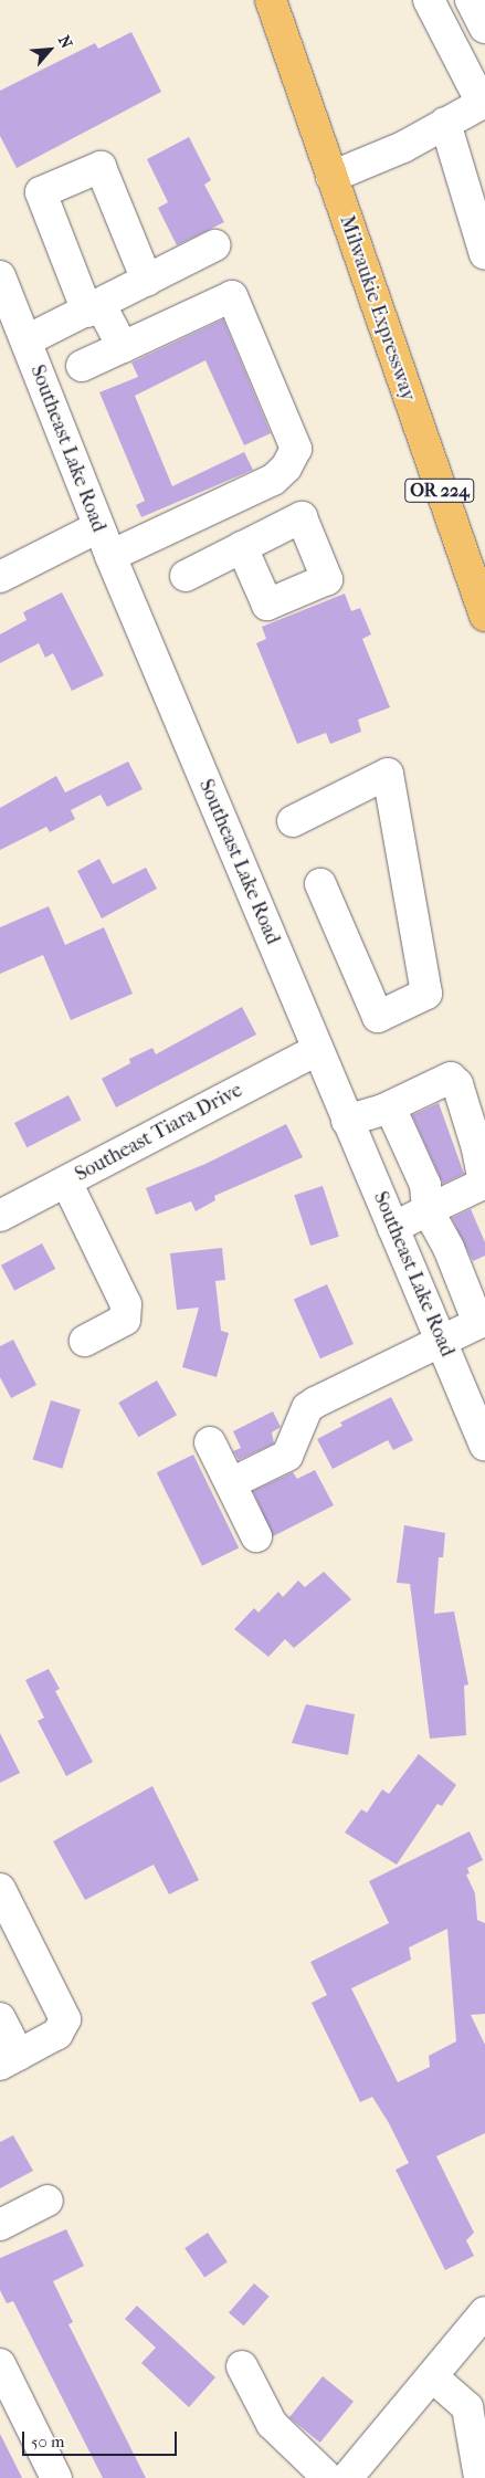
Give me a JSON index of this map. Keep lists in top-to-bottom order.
{
  "streets": {
    "highway": ["Milwaukie Expressway", "OR 224"],
    "street": ["Southeast Lake Road", "Southeast Tiara Drive"]
  },
  "crossings": [
    ["Southeast Lake Road", "Southeast Tiara Drive"]
  ],
  "scale_bar": "50 m",
  "north": "top right"
}
